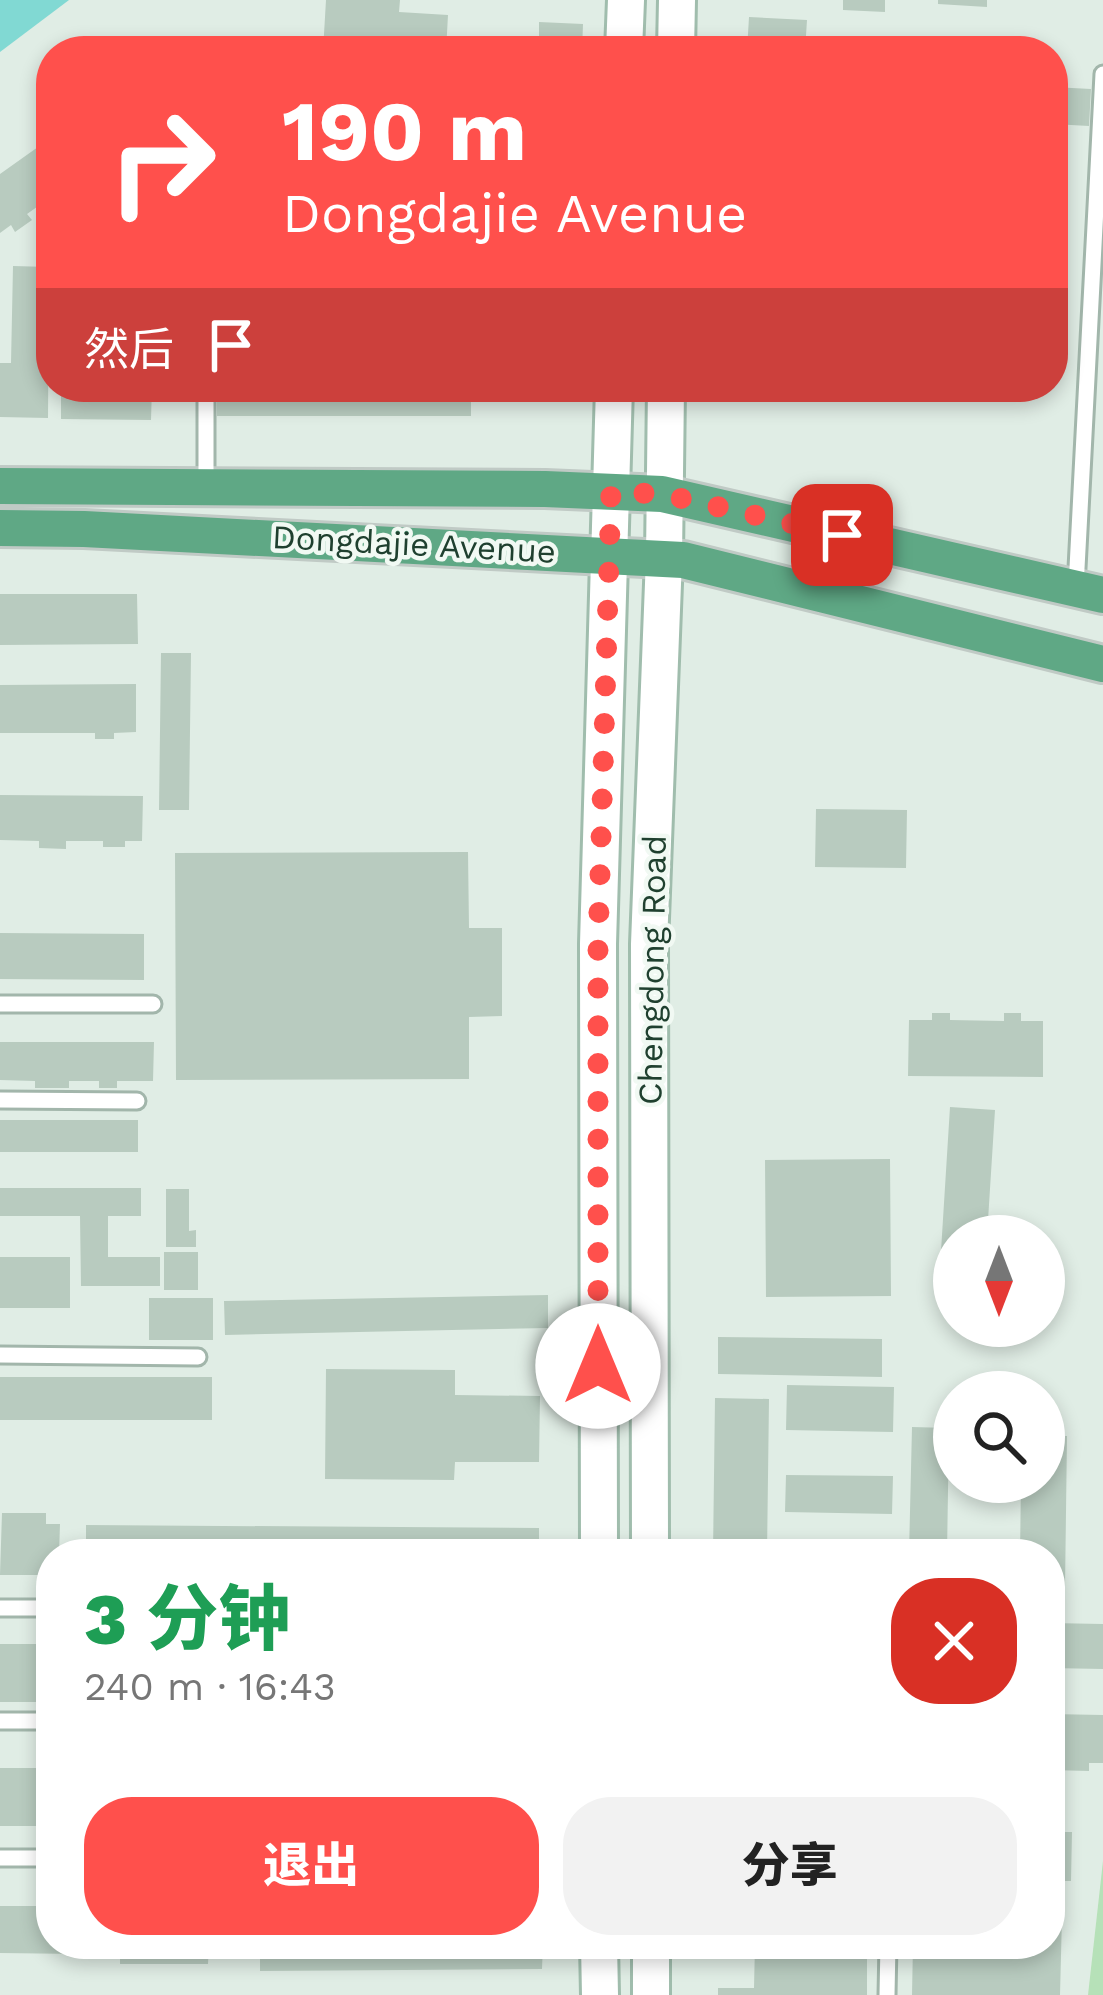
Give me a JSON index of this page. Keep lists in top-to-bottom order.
{
  "streets": {
    "main road": ["Dongdajie Avenue", "Chengdong Road"]
  },
  "crossings": [
    ["Dongdajie Avenue", "Chengdong Road"]
  ],
  "north": "bottom",
  "page": {
    "turn": ["190 m", "Dongdajie Avenue"],
    "then": "然后",
    "heading": ["3 分钟", "240 m · 16:43"],
    "buttons": ["退出", "分享"]
  }
}
